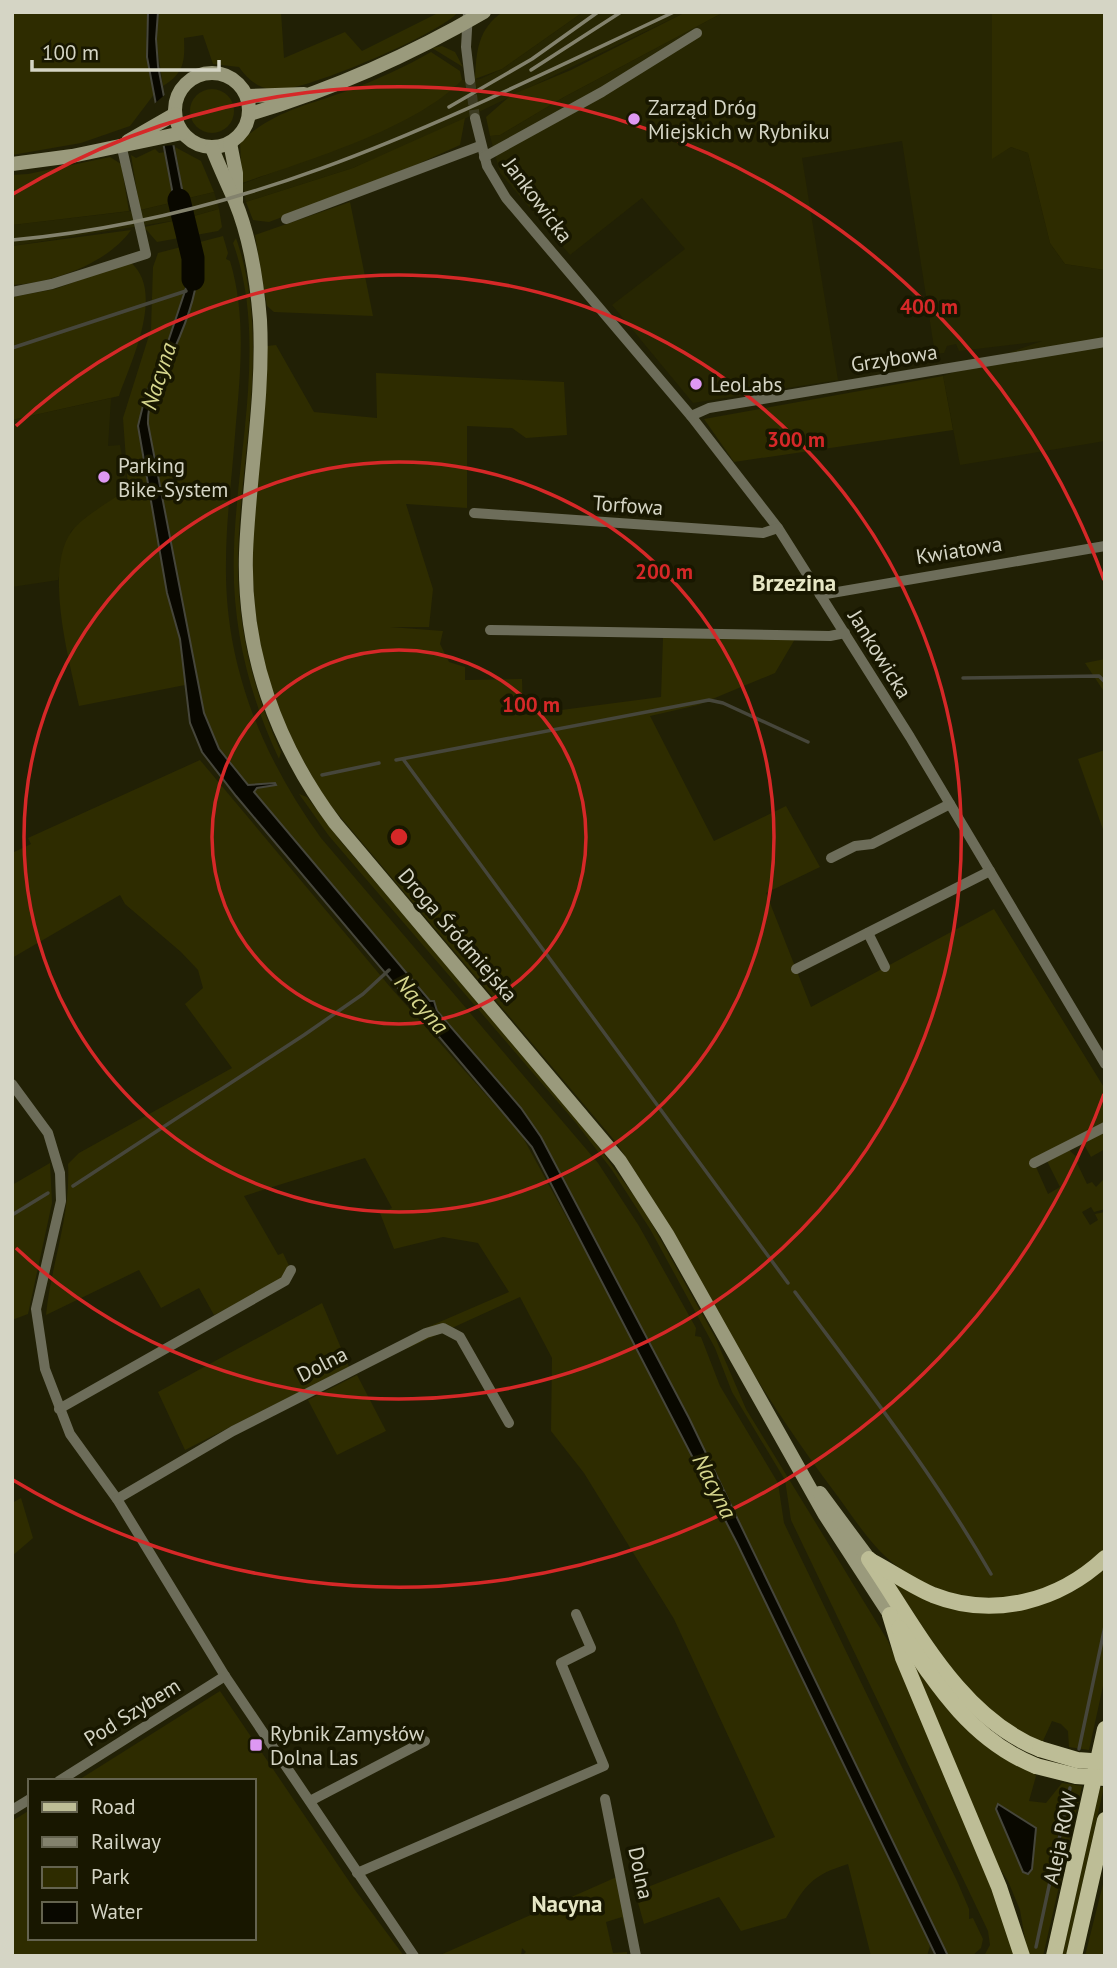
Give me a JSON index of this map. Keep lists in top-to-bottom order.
{
  "streets": {
    "main road": ["Droga Śródmiejska", "Aleja ROW"],
    "street": [
      "Jankowicka",
      "Grzybowa",
      "Torfowa",
      "Kwiatowa",
      "Dolna",
      "Pod Szybem"
    ]
  },
  "crossings": [
    ["Jankowicka", "Grzybowa"],
    ["Jankowicka", "Torfowa"],
    ["Jankowicka", "Kwiatowa"]
  ],
  "districts": ["Brzezina", "Nacyna"],
  "water": ["Nacyna"],
  "places": {
    "other": ["Zarząd Dróg Miejskich w Rybniku", "LeoLabs", "Parking Bike-System"],
    "transit": ["Rybnik Zamysłów Dolna Las"]
  },
  "legend": [
    "Road",
    "Railway",
    "Park",
    "Water"
  ],
  "scale_bar": "100 m",
  "rings": [
    "400 m",
    "300 m",
    "200 m",
    "100 m"
  ]
}
